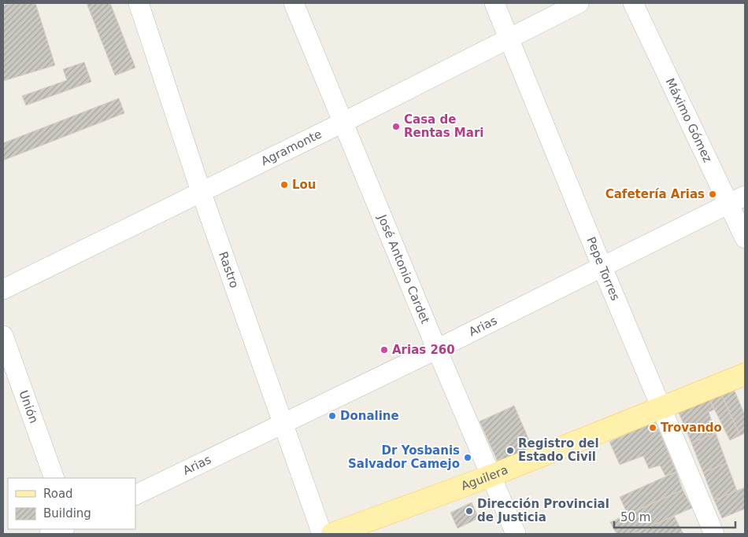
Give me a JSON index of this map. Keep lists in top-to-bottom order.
{
  "streets": {
    "main road": ["Aguilera"],
    "street": [
      "Máximo Gómez",
      "Agramonte",
      "Rastro",
      "José Antonio Cardet",
      "Pepe Torres",
      "Arias",
      "Unión"
    ]
  },
  "crossings": [
    ["Máximo Gómez", "Arias"],
    ["Agramonte", "Rastro"],
    ["Agramonte", "José Antonio Cardet"],
    ["Agramonte", "Pepe Torres"],
    ["Rastro", "Arias"],
    ["José Antonio Cardet", "Arias"],
    ["José Antonio Cardet", "Aguilera"],
    ["Pepe Torres", "Arias"],
    ["Pepe Torres", "Aguilera"]
  ],
  "places": [
    "Casa de Rentas Mari",
    "Lou",
    "Cafetería Arias",
    "Arias 260",
    "Donaline",
    "Trovando",
    "Registro del Estado Civil",
    "Dr Yosbanis Salvador Camejo",
    "Dirección Provincial de Justicia"
  ],
  "legend": ["Road", "Building"],
  "scale_bar": "50 m"
}
